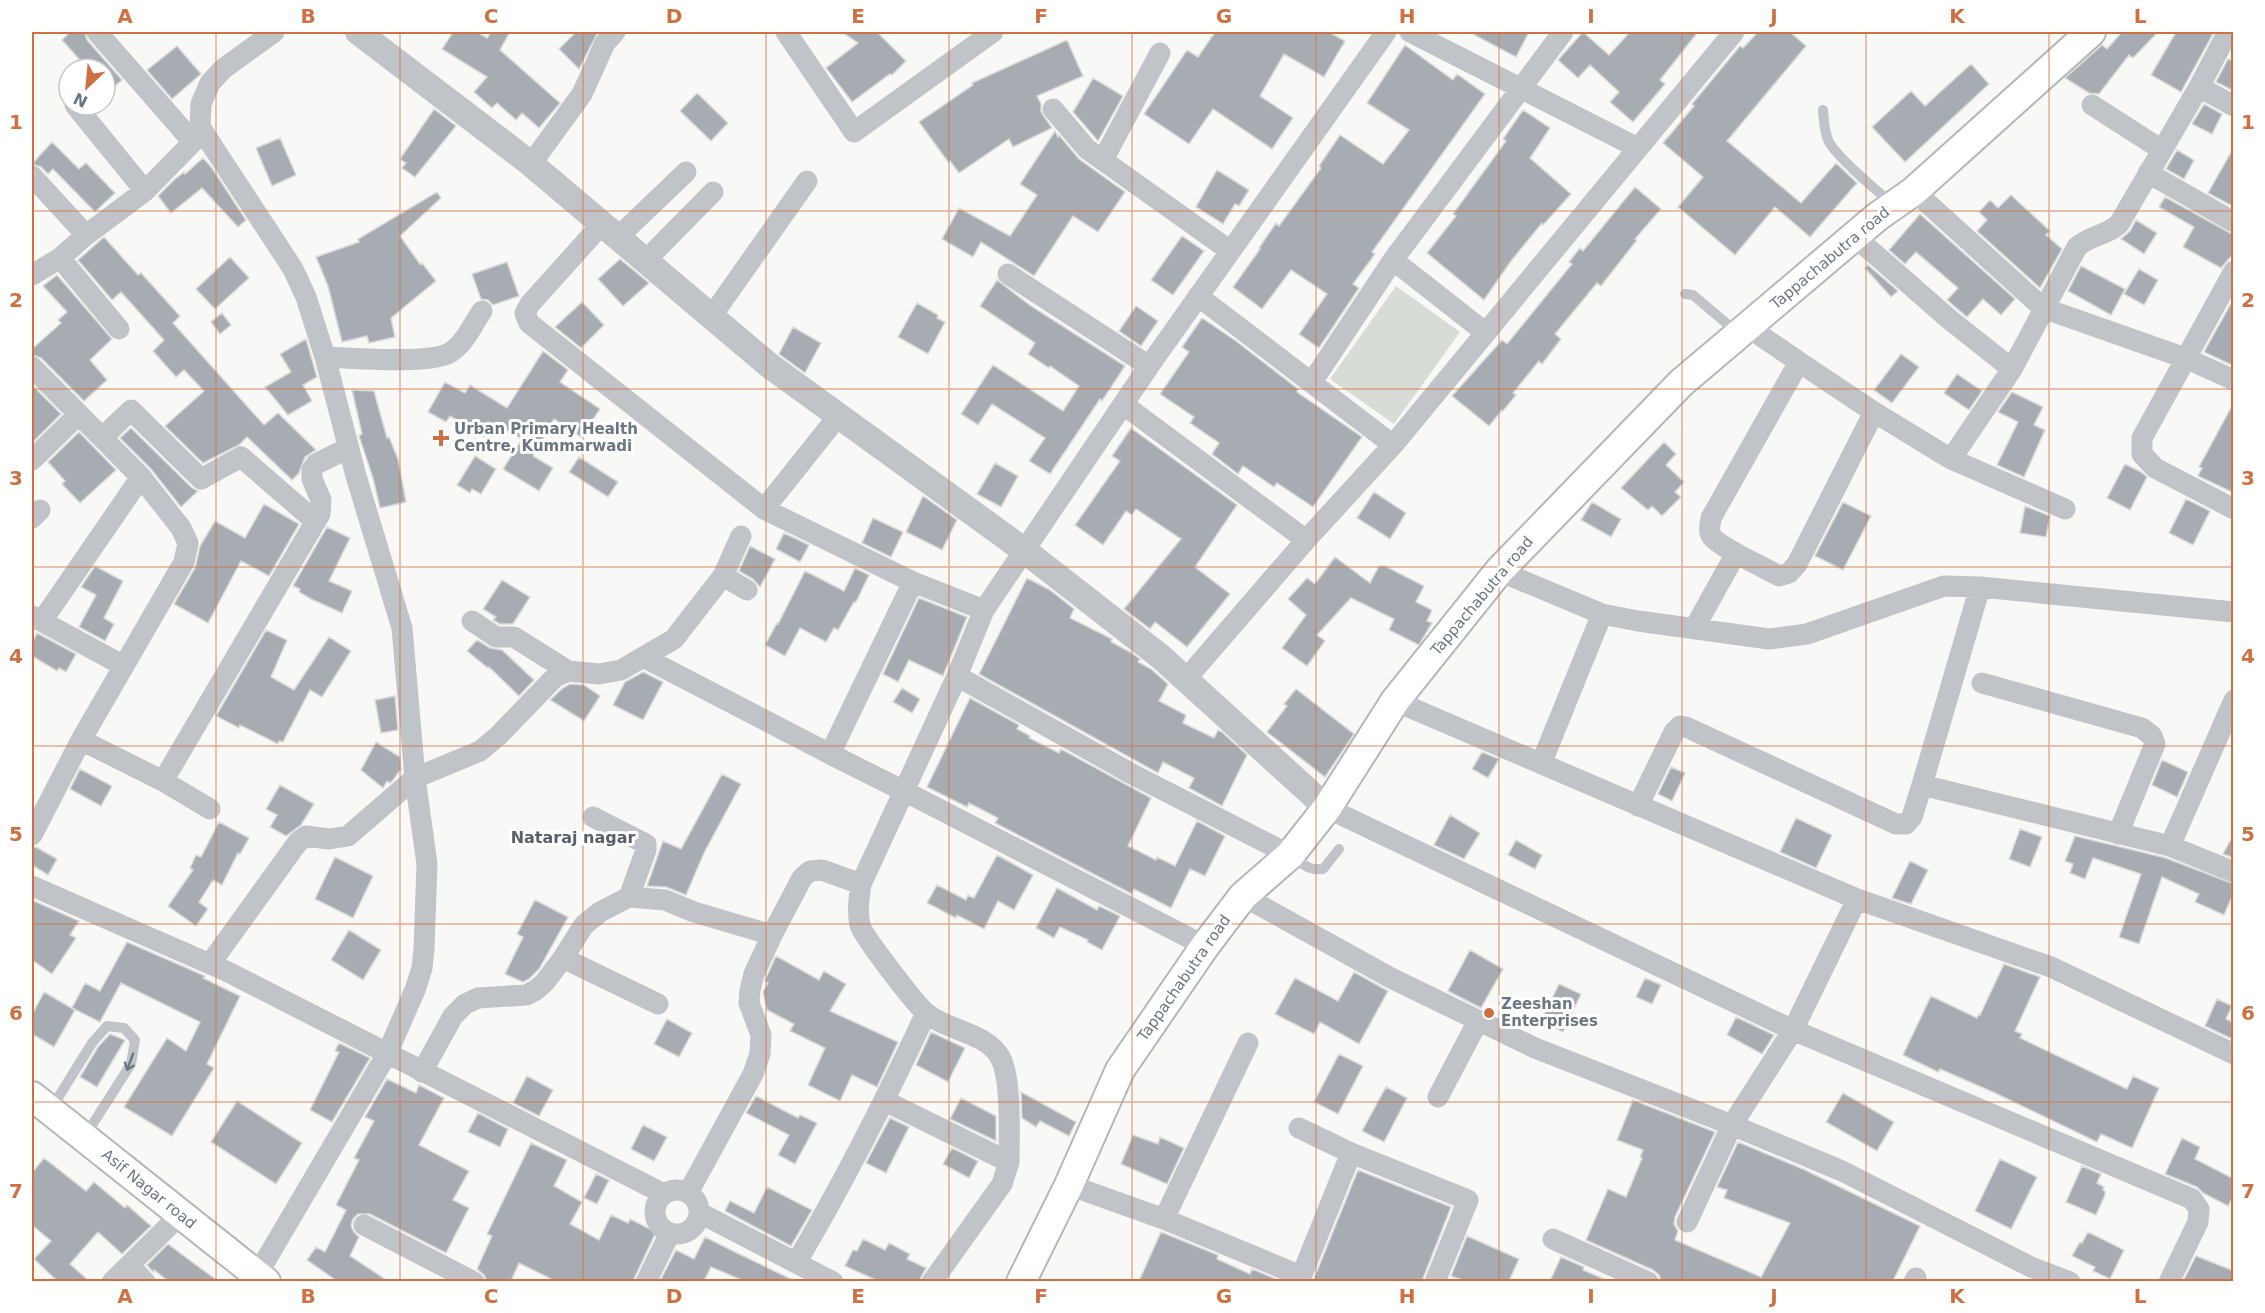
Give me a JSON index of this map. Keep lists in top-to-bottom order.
{
  "streets": {
    "main road": ["Tappachabutra road", "Asif Nagar road"]
  },
  "districts": ["Nataraj nagar"],
  "places": {
    "health": ["Urban Primary Health Centre, Kummarwadi"],
    "other": ["Zeeshan Enterprises"]
  },
  "north": "bottom left",
  "grid": {
    "columns": [
      "A",
      "B",
      "C",
      "D",
      "E",
      "F",
      "G",
      "H",
      "I",
      "J",
      "K",
      "L"
    ],
    "rows": [
      "1",
      "2",
      "3",
      "4",
      "5",
      "6",
      "7"
    ]
  }
}
